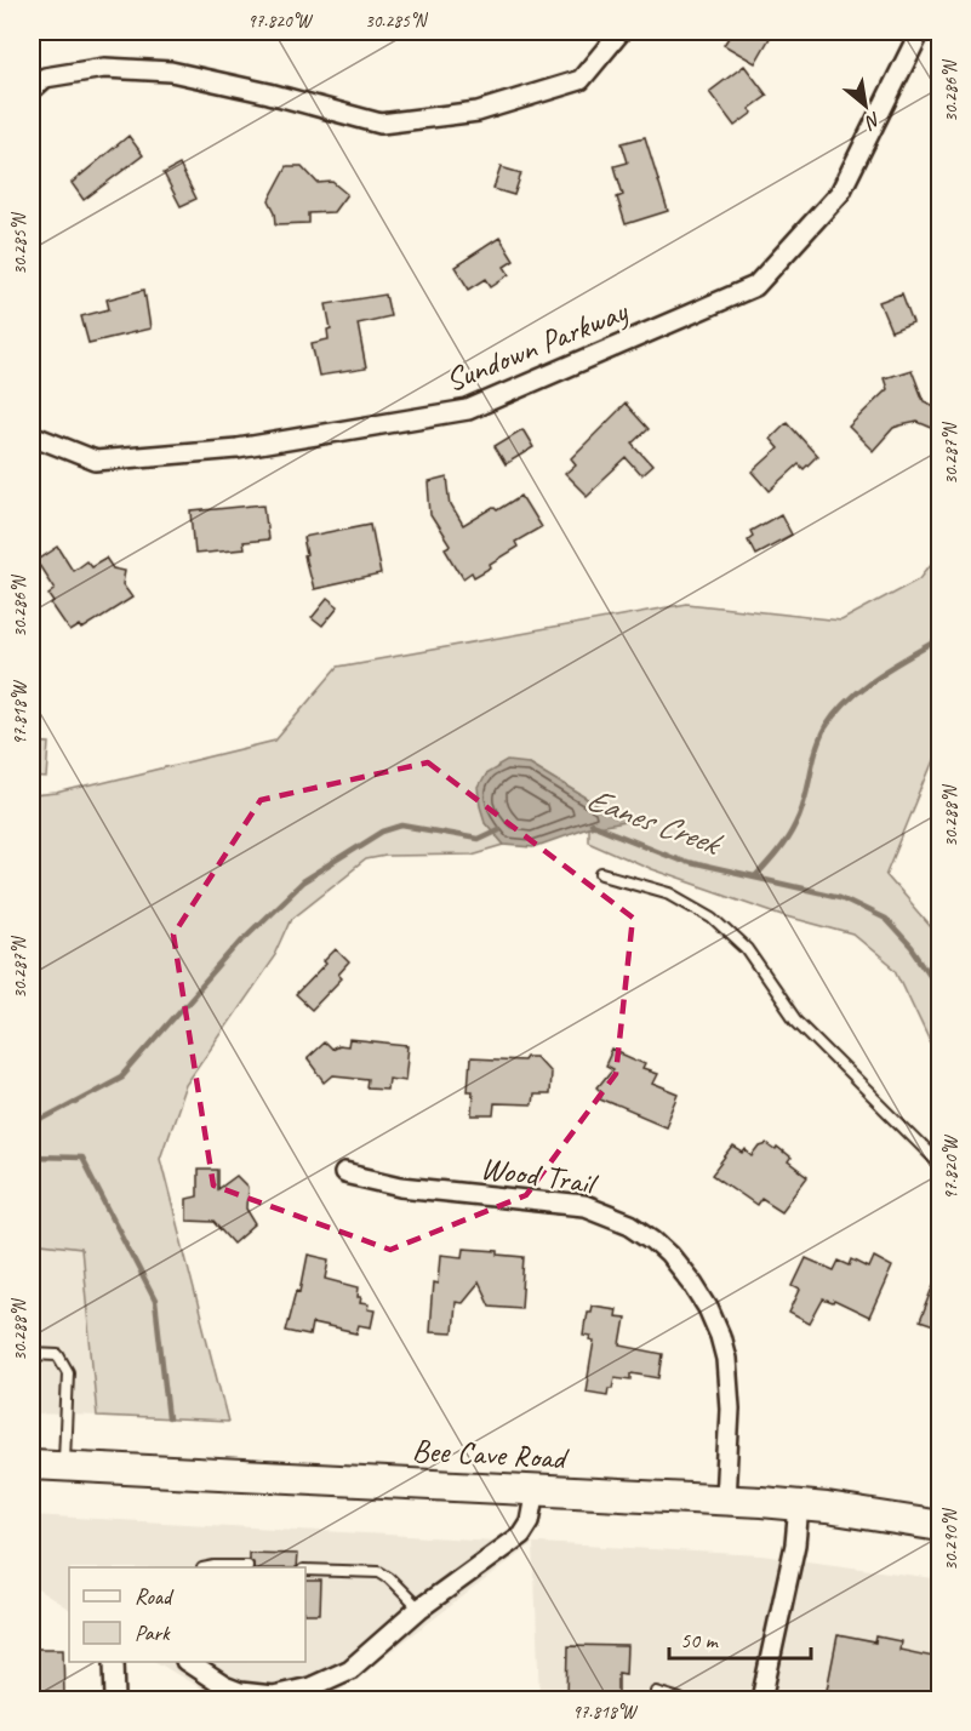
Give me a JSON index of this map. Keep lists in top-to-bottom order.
{
  "streets": {
    "main road": ["Bee Cave Road"],
    "street": ["Sundown Parkway", "Wood Trail"]
  },
  "crossings": [
    ["Wood Trail", "Bee Cave Road"]
  ],
  "water": ["Eanes Creek"],
  "legend": ["Road", "Park"],
  "scale_bar": "50 m",
  "north": "bottom right",
  "coordinates": [
    "97.820°W",
    "30.285°N",
    "30.286°N",
    "30.287°N",
    "97.818°W",
    "30.288°N",
    "30.290°N"
  ]
}
